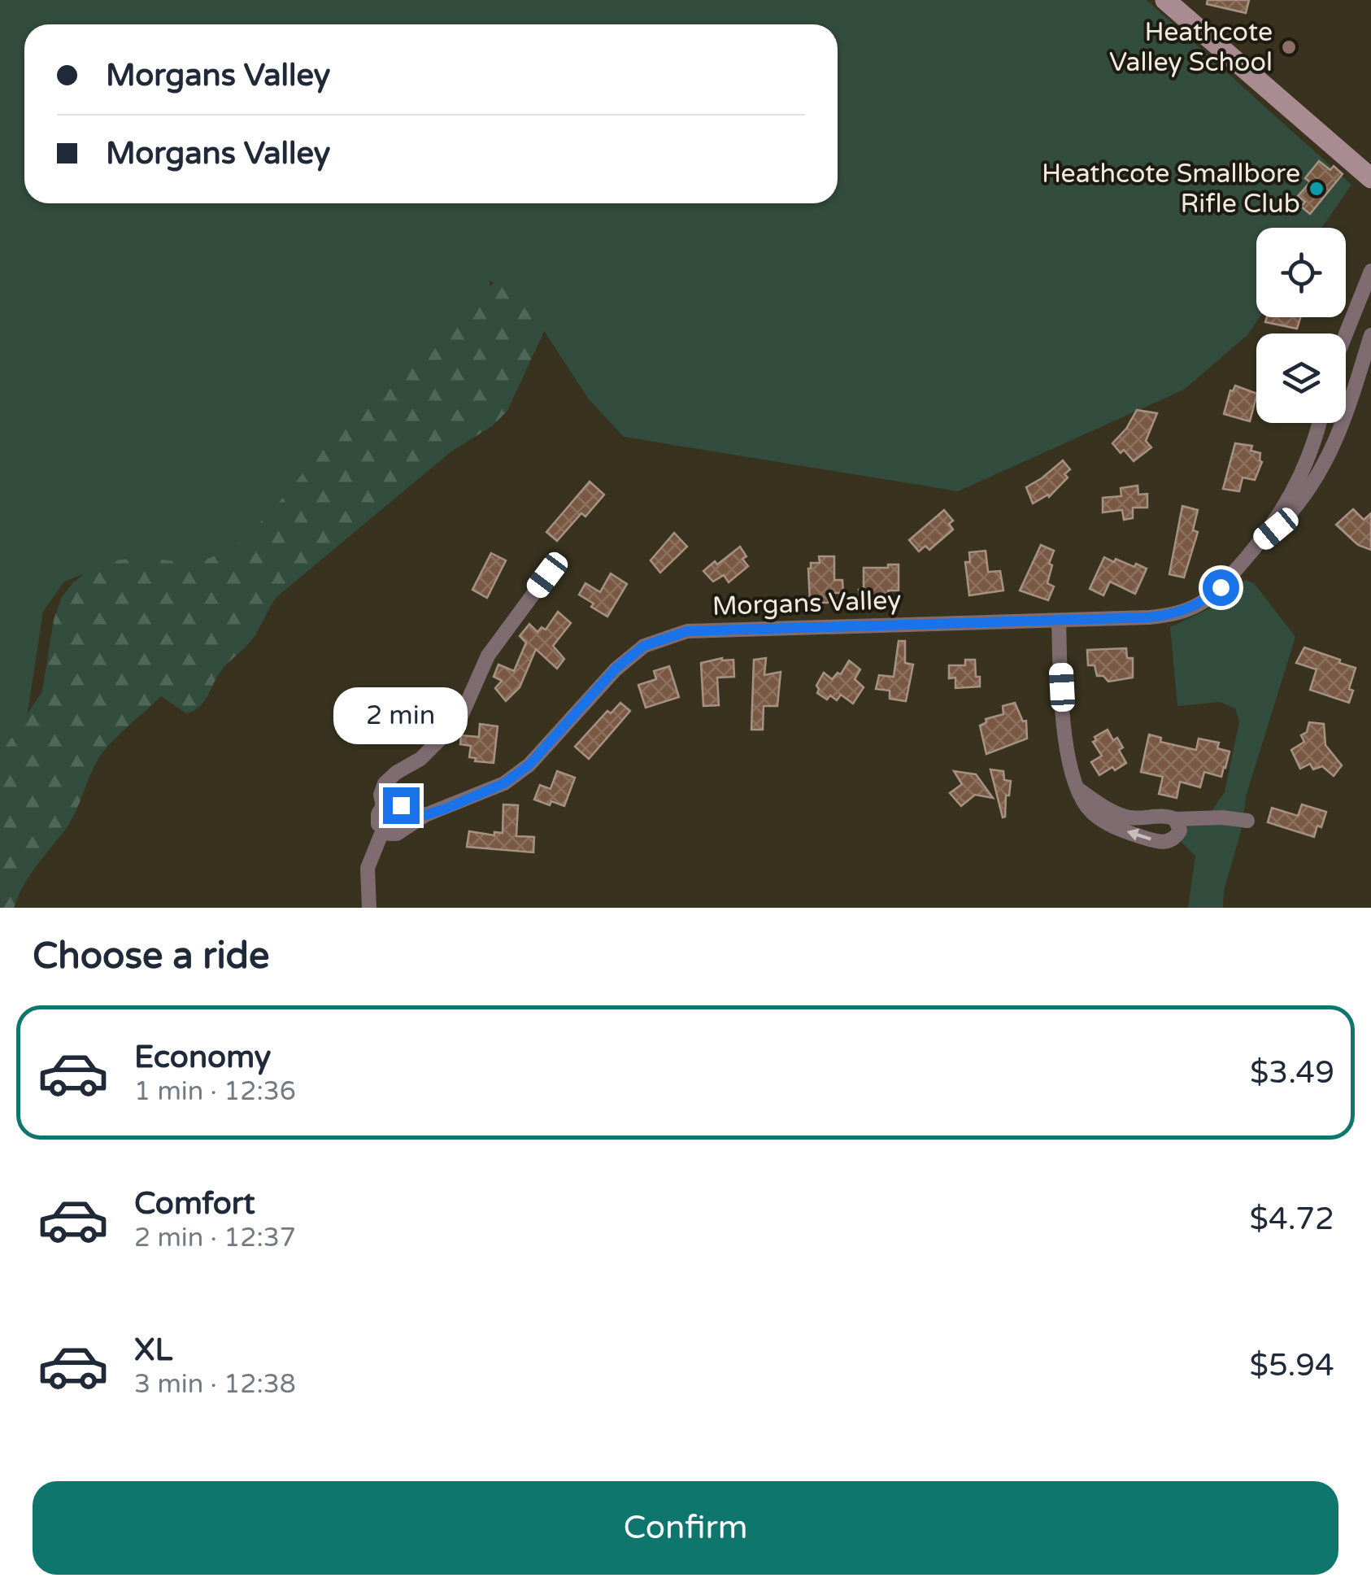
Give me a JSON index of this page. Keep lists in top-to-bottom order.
{
  "streets": {
    "street": ["Morgans Valley"]
  },
  "places": ["Heathcote Valley School", "Heathcote Smallbore Rifle Club"],
  "page": {
    "banner": ["Morgans Valley", "Morgans Valley"],
    "bubble": "2 min",
    "heading": "Choose a ride",
    "list": [
      {
        "name": "Economy",
        "note": "1 min · 12:36",
        "value": "$3.49"
      },
      {
        "name": "Comfort",
        "note": "2 min · 12:37",
        "value": "$4.72"
      },
      {
        "name": "XL",
        "note": "3 min · 12:38",
        "value": "$5.94"
      }
    ],
    "buttons": "Confirm"
  }
}
